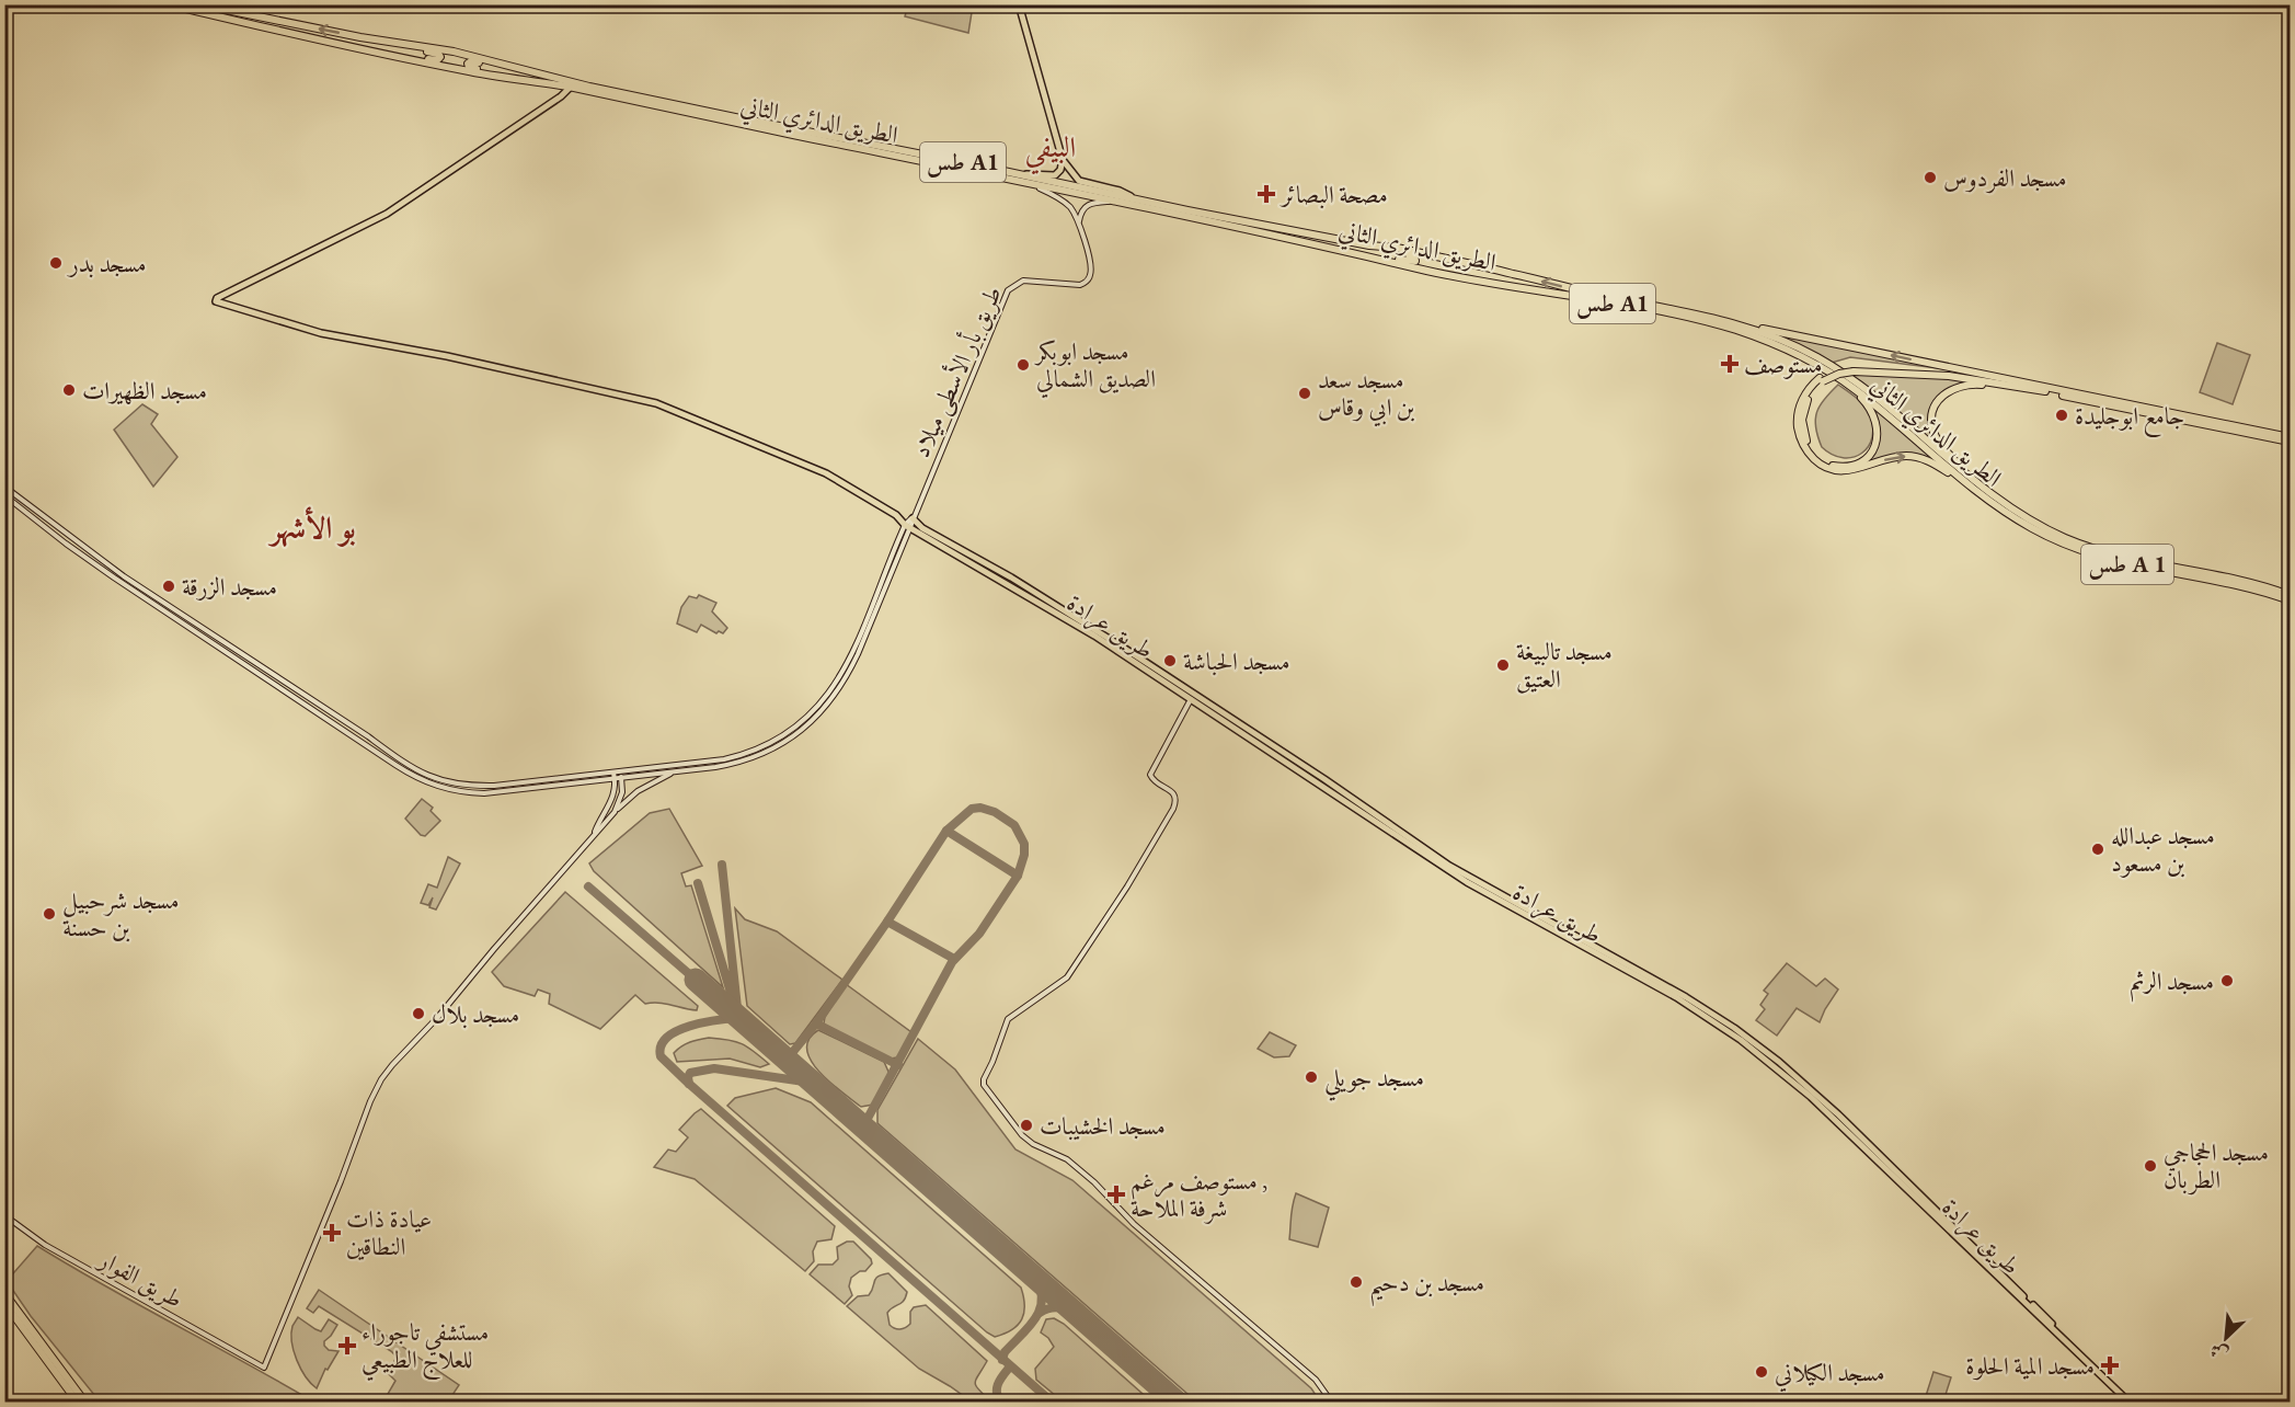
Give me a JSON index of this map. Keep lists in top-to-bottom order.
{
  "streets": {
    "highway": ["الطريق الدائري الثاني", "طس A1", "طس A 1"],
    "main road": ["طريق بأر الأسطى ميلاد", "طريق عرادة", "طريق الفوار"]
  },
  "crossings": [
    ["الطريق الدائري الثاني", "طريق بأر الأسطى ميلاد"],
    ["الطريق الدائري الثاني", "طريق عرادة"],
    ["طريق بأر الأسطى ميلاد", "طريق عرادة"]
  ],
  "districts": ["البيفي", "بو الأشهر"],
  "places": {
    "other": [
      "مسجد الفردوس",
      "مسجد بدر",
      "مسجد ابوبكر الصديق الشمالي",
      "مسجد الظهيرات",
      "مسجد سعد بن ابي وقاس",
      "جامع ابوجليدة",
      "مسجد الزرقة",
      "مسجد الحباشة",
      "مسجد تالبيغة العتيق",
      "مسجد عبدالله بن مسعود",
      "مسجد شرحبيل بن حسنة",
      "مسجد الرثم",
      "مسجد بلال",
      "مسجد جويلي",
      "مسجد الخشيبات",
      "مسجد الحجاجي الطربان",
      "مسجد بن دحيم",
      "مسجد الكيلاني"
    ],
    "health": [
      "مصحة البصائر",
      "مستوصف",
      "مستوصف مرغم , شرفة الملاحة",
      "عيادة ذات النطاقين",
      "مستشفي تاجوراء للعلاج الطبيعي",
      "مسجد المية الحلوة"
    ]
  },
  "north": "bottom left"
}
